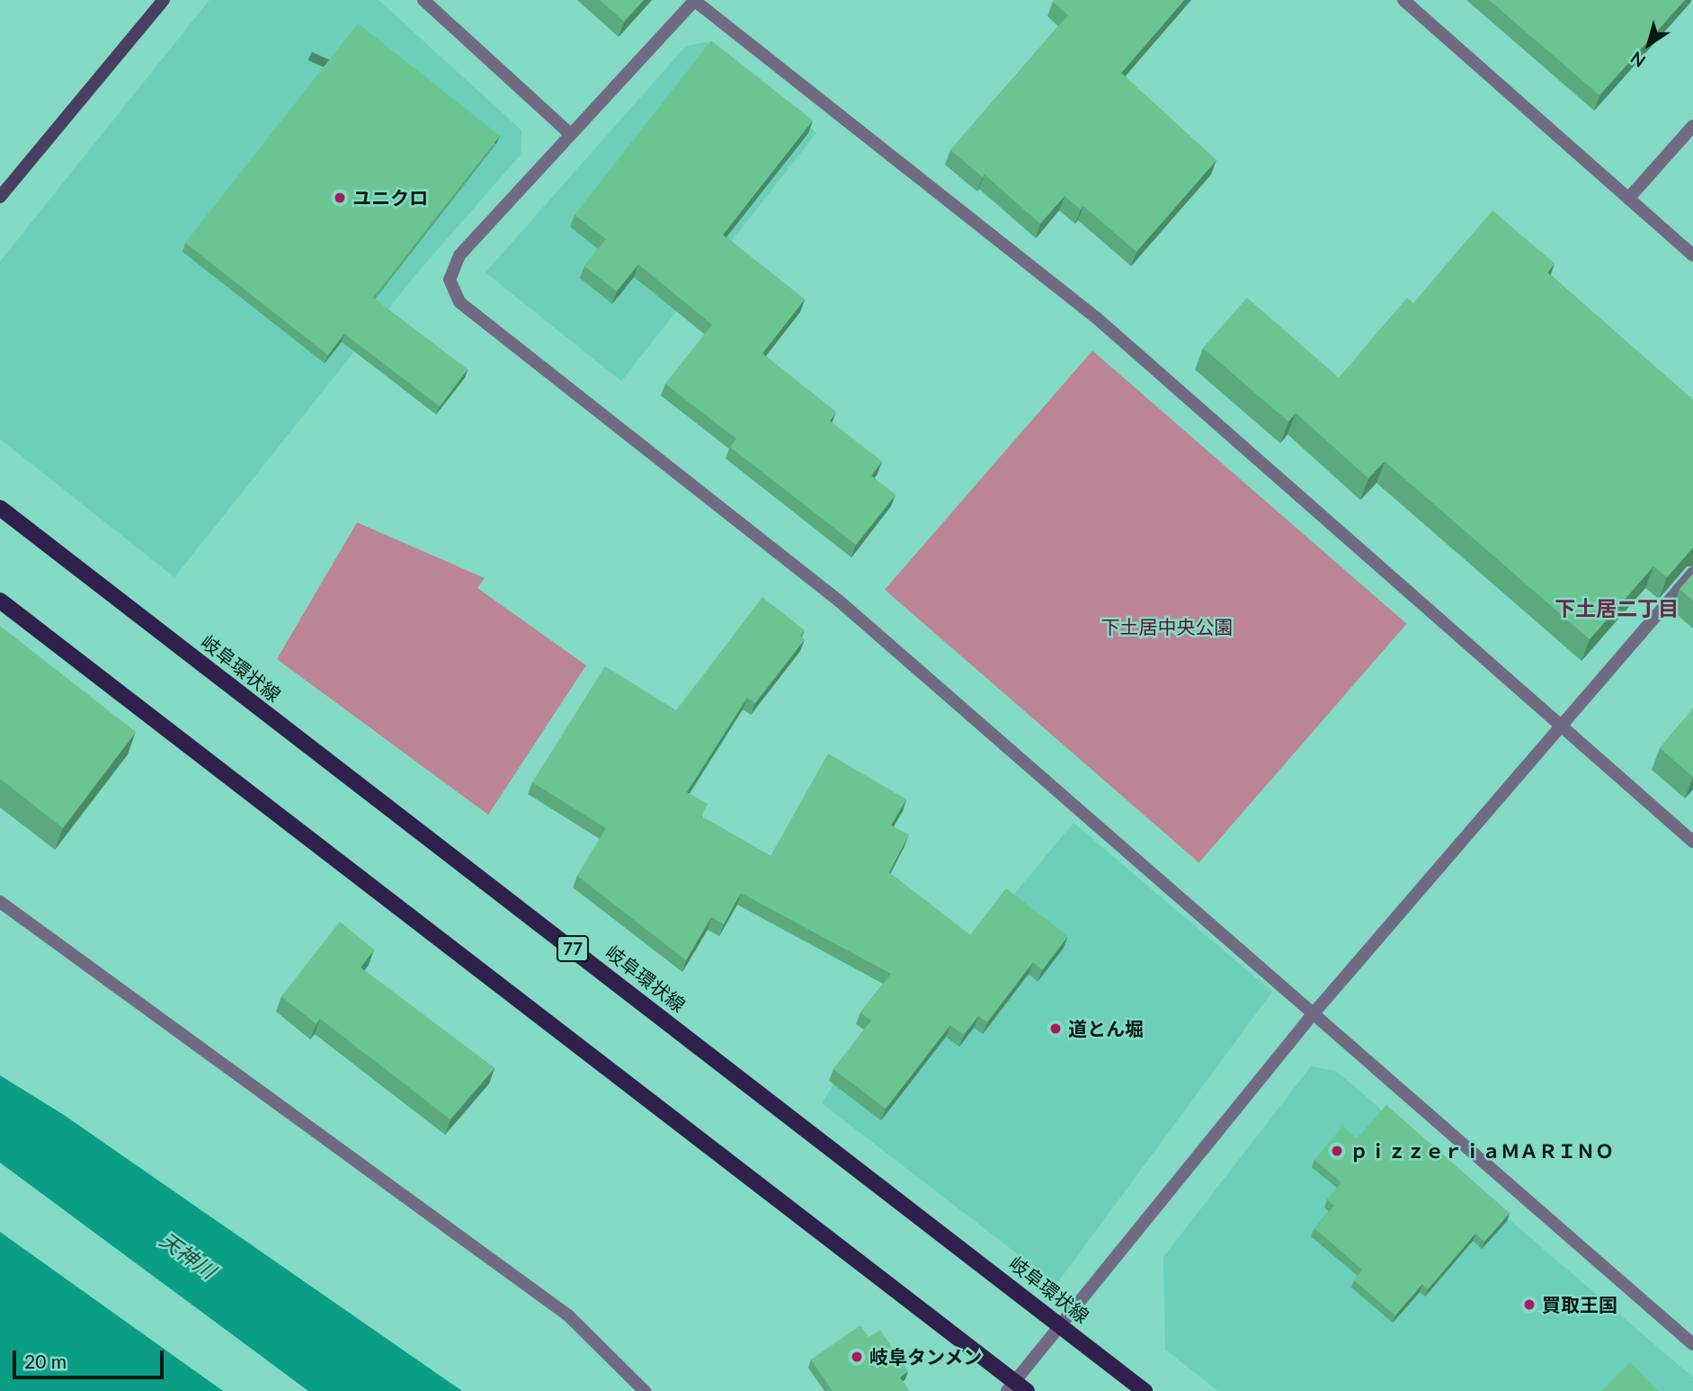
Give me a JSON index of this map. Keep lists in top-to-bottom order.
{
  "streets": {
    "main road": ["岐阜環状線", "77"]
  },
  "districts": ["下土居二丁目"],
  "water": ["天神川"],
  "parks": ["下土居中央公園"],
  "places": [
    "ユニクロ",
    "道とん堀",
    "ｐｉｚｚｅｒｉａＭＡＲＩＮＯ",
    "買取王国",
    "岐阜タンメン"
  ],
  "scale_bar": "20 m",
  "north": "bottom left"
}
